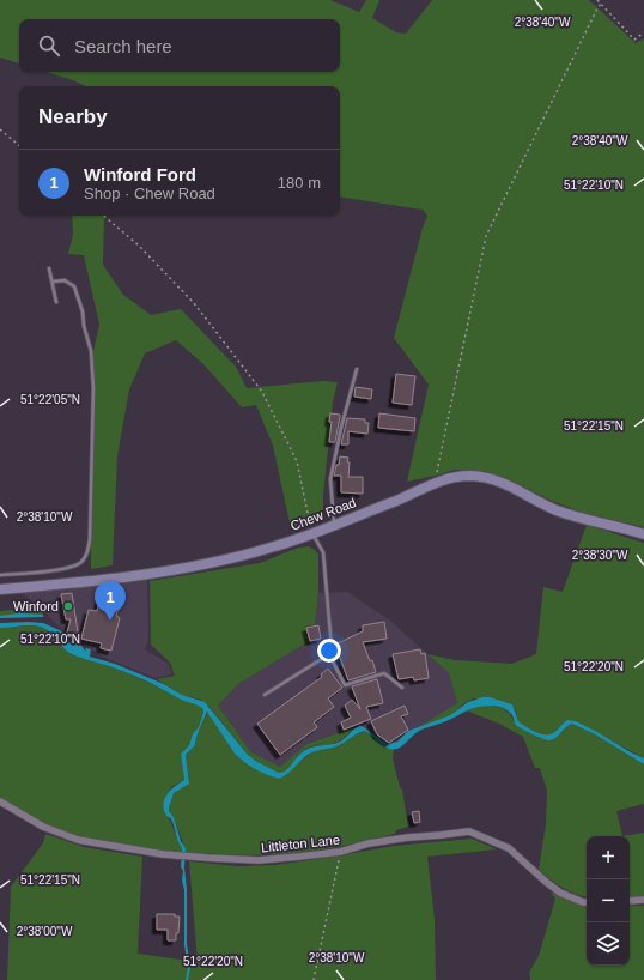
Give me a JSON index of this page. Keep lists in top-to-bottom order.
{
  "streets": {
    "main road": ["Chew Road"],
    "street": ["Littleton Lane"]
  },
  "places": ["Winford"],
  "page": {
    "search": "Search here",
    "heading": "Nearby",
    "list": [
      {
        "mark": "1",
        "name": "Winford Ford",
        "note": "Shop · Chew Road",
        "value": "180 m"
      }
    ],
    "pins": "1",
    "map_buttons": ["+", "−"]
  },
  "coordinates": [
    "2°38'40\"W",
    "51°22'10\"N",
    "51°22'05\"N",
    "51°22'15\"N",
    "2°38'10\"W",
    "2°38'30\"W",
    "51°22'20\"N",
    "2°38'00\"W"
  ]
}
